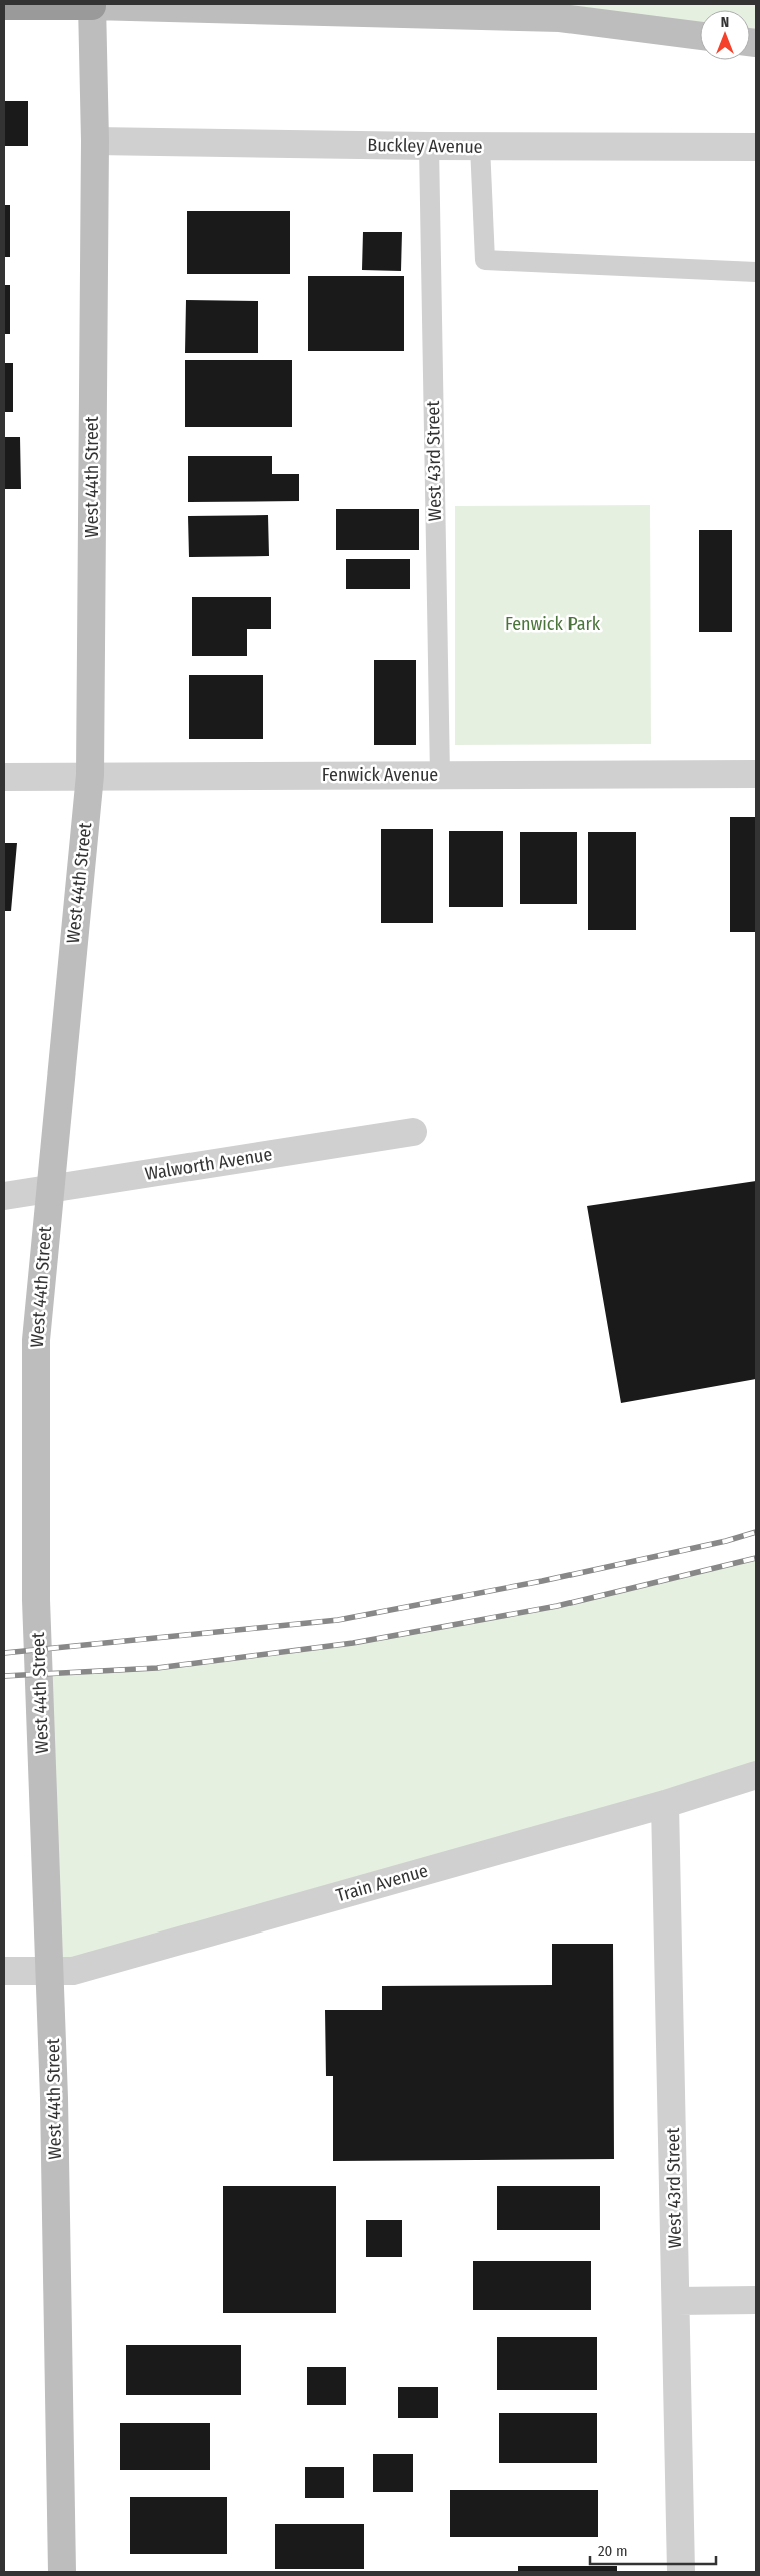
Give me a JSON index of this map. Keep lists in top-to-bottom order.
{
  "streets": {
    "street": [
      "Buckley Avenue",
      "West 43rd Street",
      "West 44th Street",
      "Fenwick Avenue",
      "Walworth Avenue",
      "Train Avenue"
    ]
  },
  "crossings": [
    ["Buckley Avenue", "West 43rd Street"],
    ["Buckley Avenue", "West 44th Street"],
    ["West 43rd Street", "Fenwick Avenue"],
    ["West 43rd Street", "Train Avenue"],
    ["West 44th Street", "Fenwick Avenue"]
  ],
  "parks": ["Fenwick Park"],
  "scale_bar": "20 m",
  "north": "top"
}
